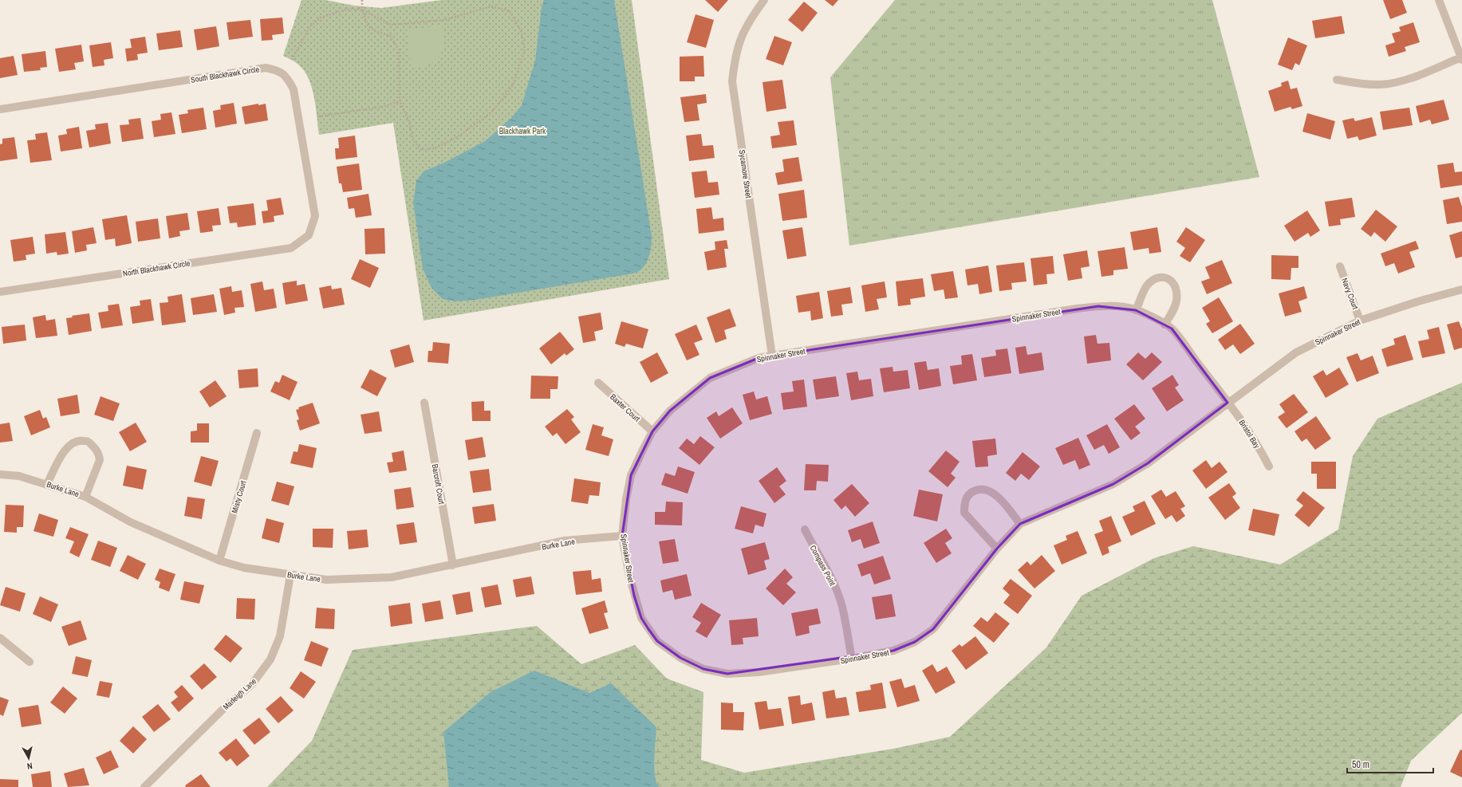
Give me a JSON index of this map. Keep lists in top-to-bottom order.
{
  "streets": {
    "street": [
      "South Blackhawk Circle",
      "Sycamore Street",
      "North Blackhawk Circle",
      "Navy Court",
      "Spinnaker Street",
      "Baxter Court",
      "Bristol Bay",
      "Barcroft Court",
      "Burke Lane",
      "Misty Court",
      "Compass Point",
      "Marleigh Lane"
    ]
  },
  "crossings": [
    ["South Blackhawk Circle", "North Blackhawk Circle"],
    ["Sycamore Street", "Spinnaker Street"],
    ["Navy Court", "Spinnaker Street"],
    ["Spinnaker Street", "Baxter Court"],
    ["Spinnaker Street", "Bristol Bay"],
    ["Spinnaker Street", "Burke Lane"],
    ["Spinnaker Street", "Compass Point"],
    ["Barcroft Court", "Burke Lane"],
    ["Burke Lane", "Misty Court"],
    ["Burke Lane", "Marleigh Lane"]
  ],
  "parks": ["Blackhawk Park"],
  "scale_bar": "50 m",
  "north": "bottom"
}
